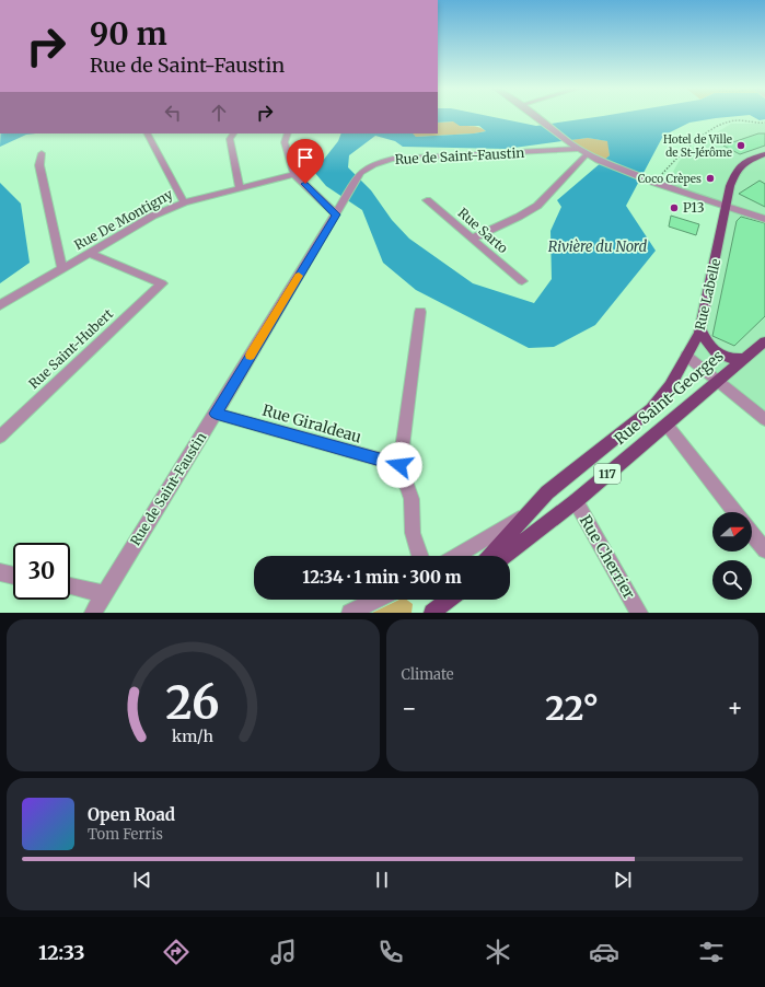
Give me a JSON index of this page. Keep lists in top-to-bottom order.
{
  "streets": {
    "main road": ["Rue Labelle", "Rue Saint-Georges", "117"],
    "street": [
      "Rue de Saint-Faustin",
      "Rue De Montigny",
      "Rue Sarto",
      "Rue Saint-Hubert",
      "Rue Giraldeau",
      "Rue Cherrier"
    ]
  },
  "crossings": [
    ["Rue de Saint-Faustin", "Rue Giraldeau"],
    ["Rue De Montigny", "Rue Saint-Hubert"],
    ["Rue Saint-Georges", "Rue Cherrier"]
  ],
  "water": ["Rivière du Nord"],
  "places": ["Hotel de Ville de St-Jérôme", "Coco Crèpes", "P13"],
  "north": "right",
  "page": {
    "turn": ["90 m", "Rue de Saint-Faustin"],
    "limit": "30",
    "trip": "12:34 · 1 min · 300 m",
    "tile": "Climate",
    "heat": ["−", "22°", "+"],
    "song": ["Open Road", "Tom Ferris"],
    "tabs": "12:33",
    "gauge": ["26", "km/h"]
  }
}
